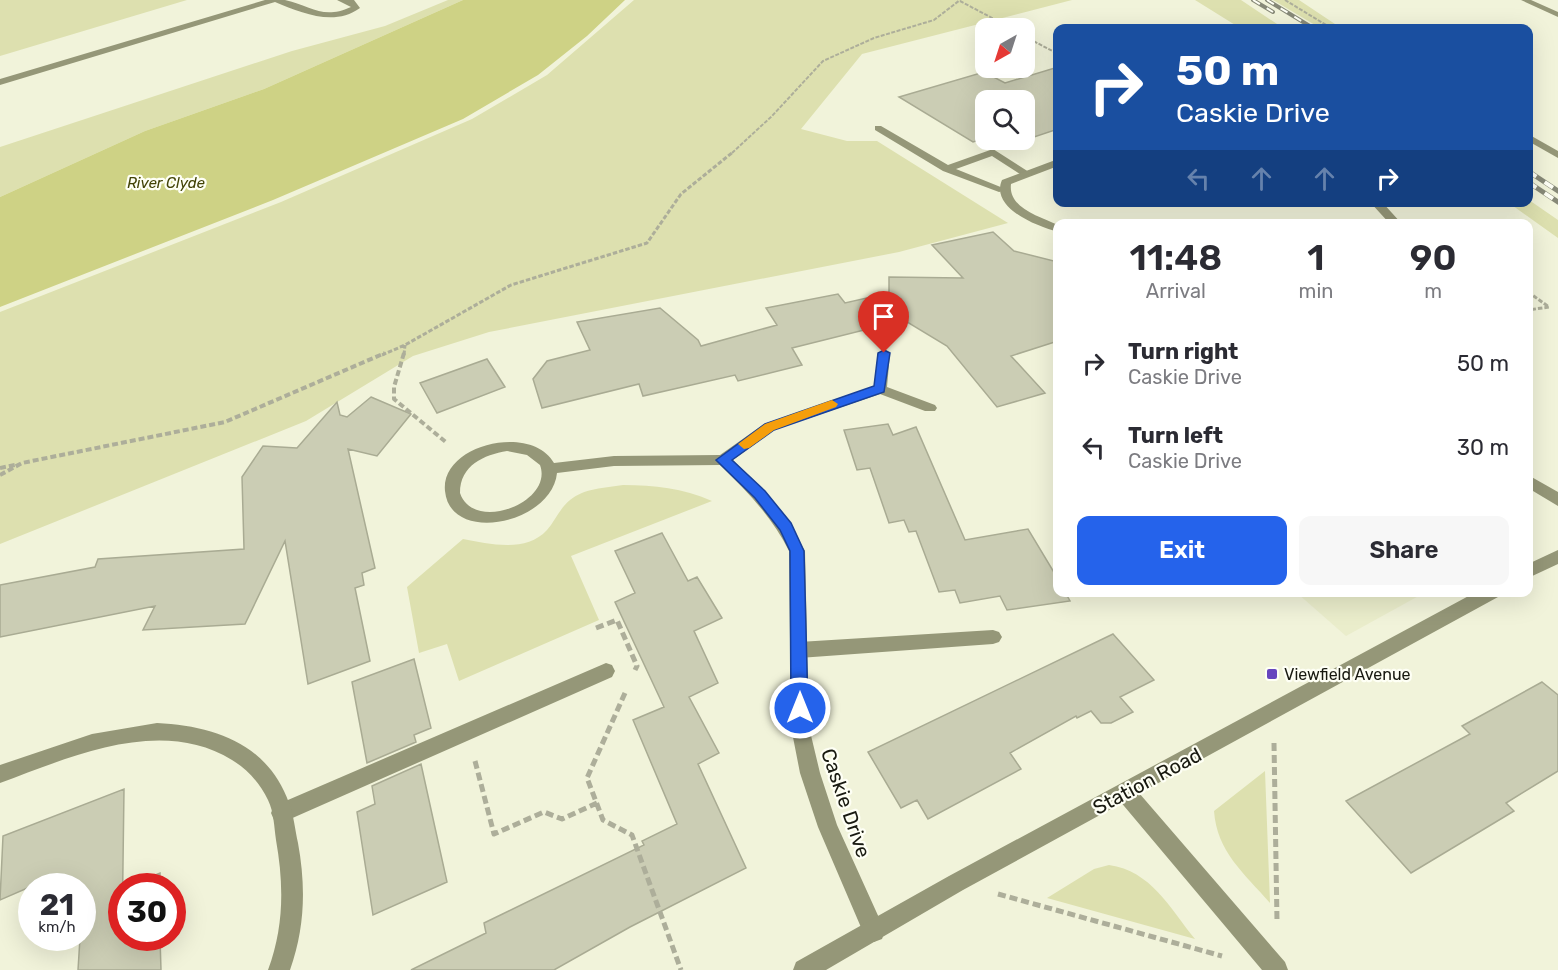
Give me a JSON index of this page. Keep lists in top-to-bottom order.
{
  "streets": {
    "street": ["Station Road", "Caskie Drive"]
  },
  "crossings": [
    ["Station Road", "Caskie Drive"]
  ],
  "water": ["River Clyde"],
  "places": {
    "transit": ["Viewfield Avenue"]
  },
  "north": "bottom left",
  "page": {
    "turn": ["50 m", "Caskie Drive"],
    "eta": [
      "11:48",
      "Arrival",
      "1",
      "min",
      "90",
      "m"
    ],
    "list": [
      {
        "name": "Turn right",
        "note": "Caskie Drive",
        "value": "50 m"
      },
      {
        "name": "Turn left",
        "note": "Caskie Drive",
        "value": "30 m"
      }
    ],
    "buttons": ["Exit", "Share"],
    "speed": "21 km/h",
    "limit": "30"
  }
}
